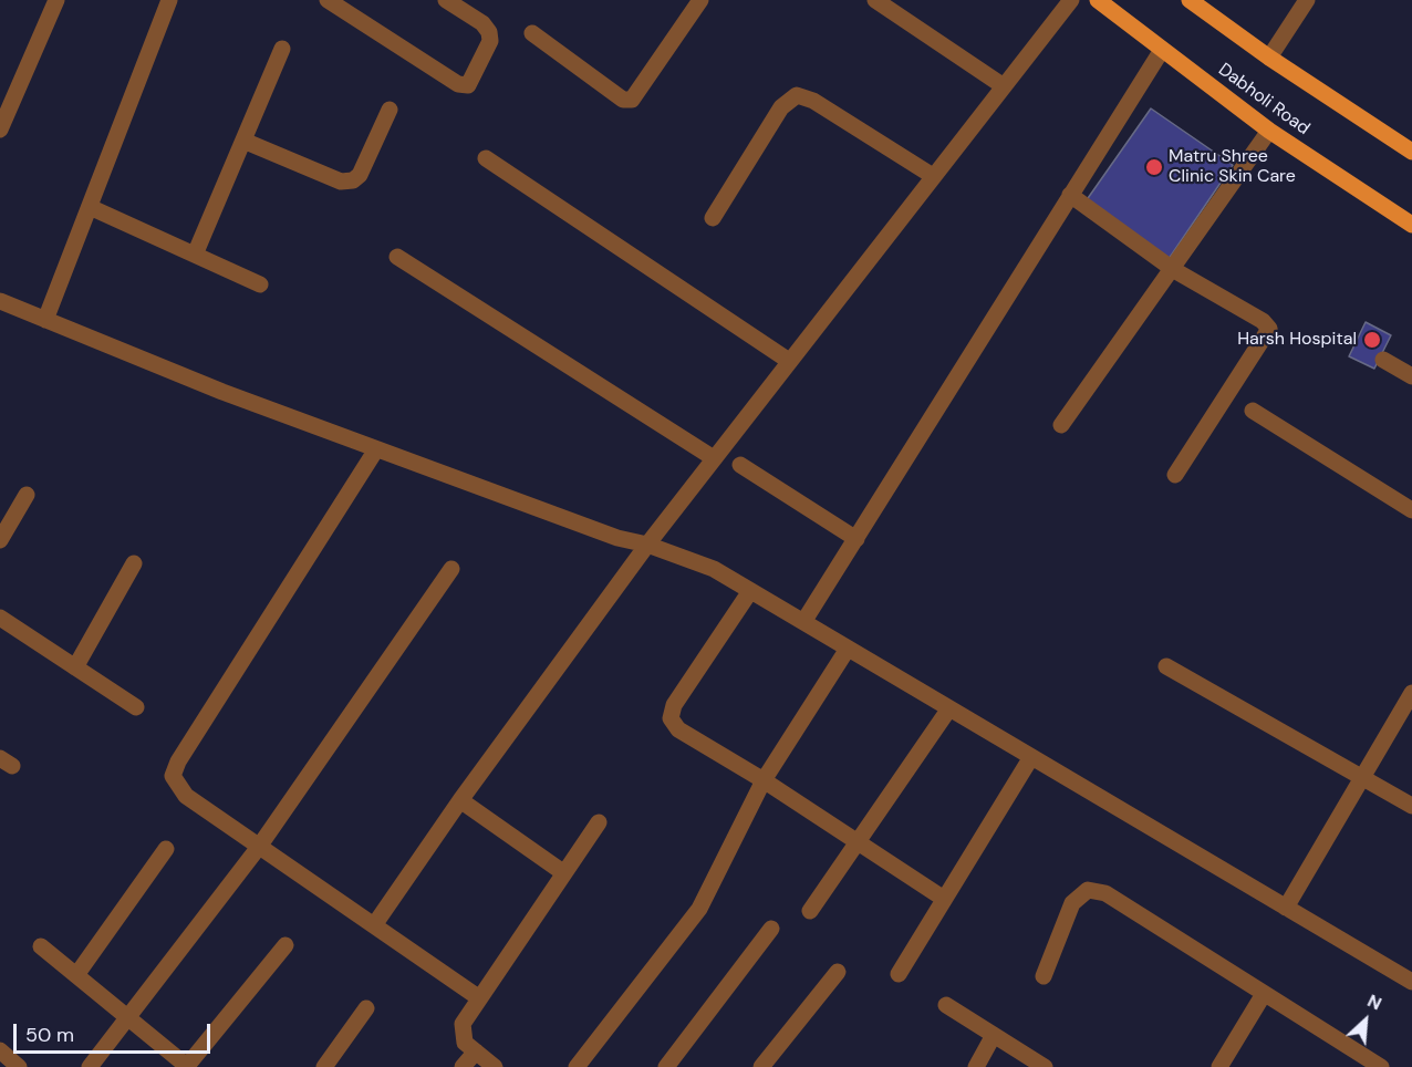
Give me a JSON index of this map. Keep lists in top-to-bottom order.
{
  "streets": {
    "main road": ["Dabholi Road"]
  },
  "places": ["Matru Shree Clinic Skin Care", "Harsh Hospital"],
  "scale_bar": "50 m",
  "north": "top right"
}
